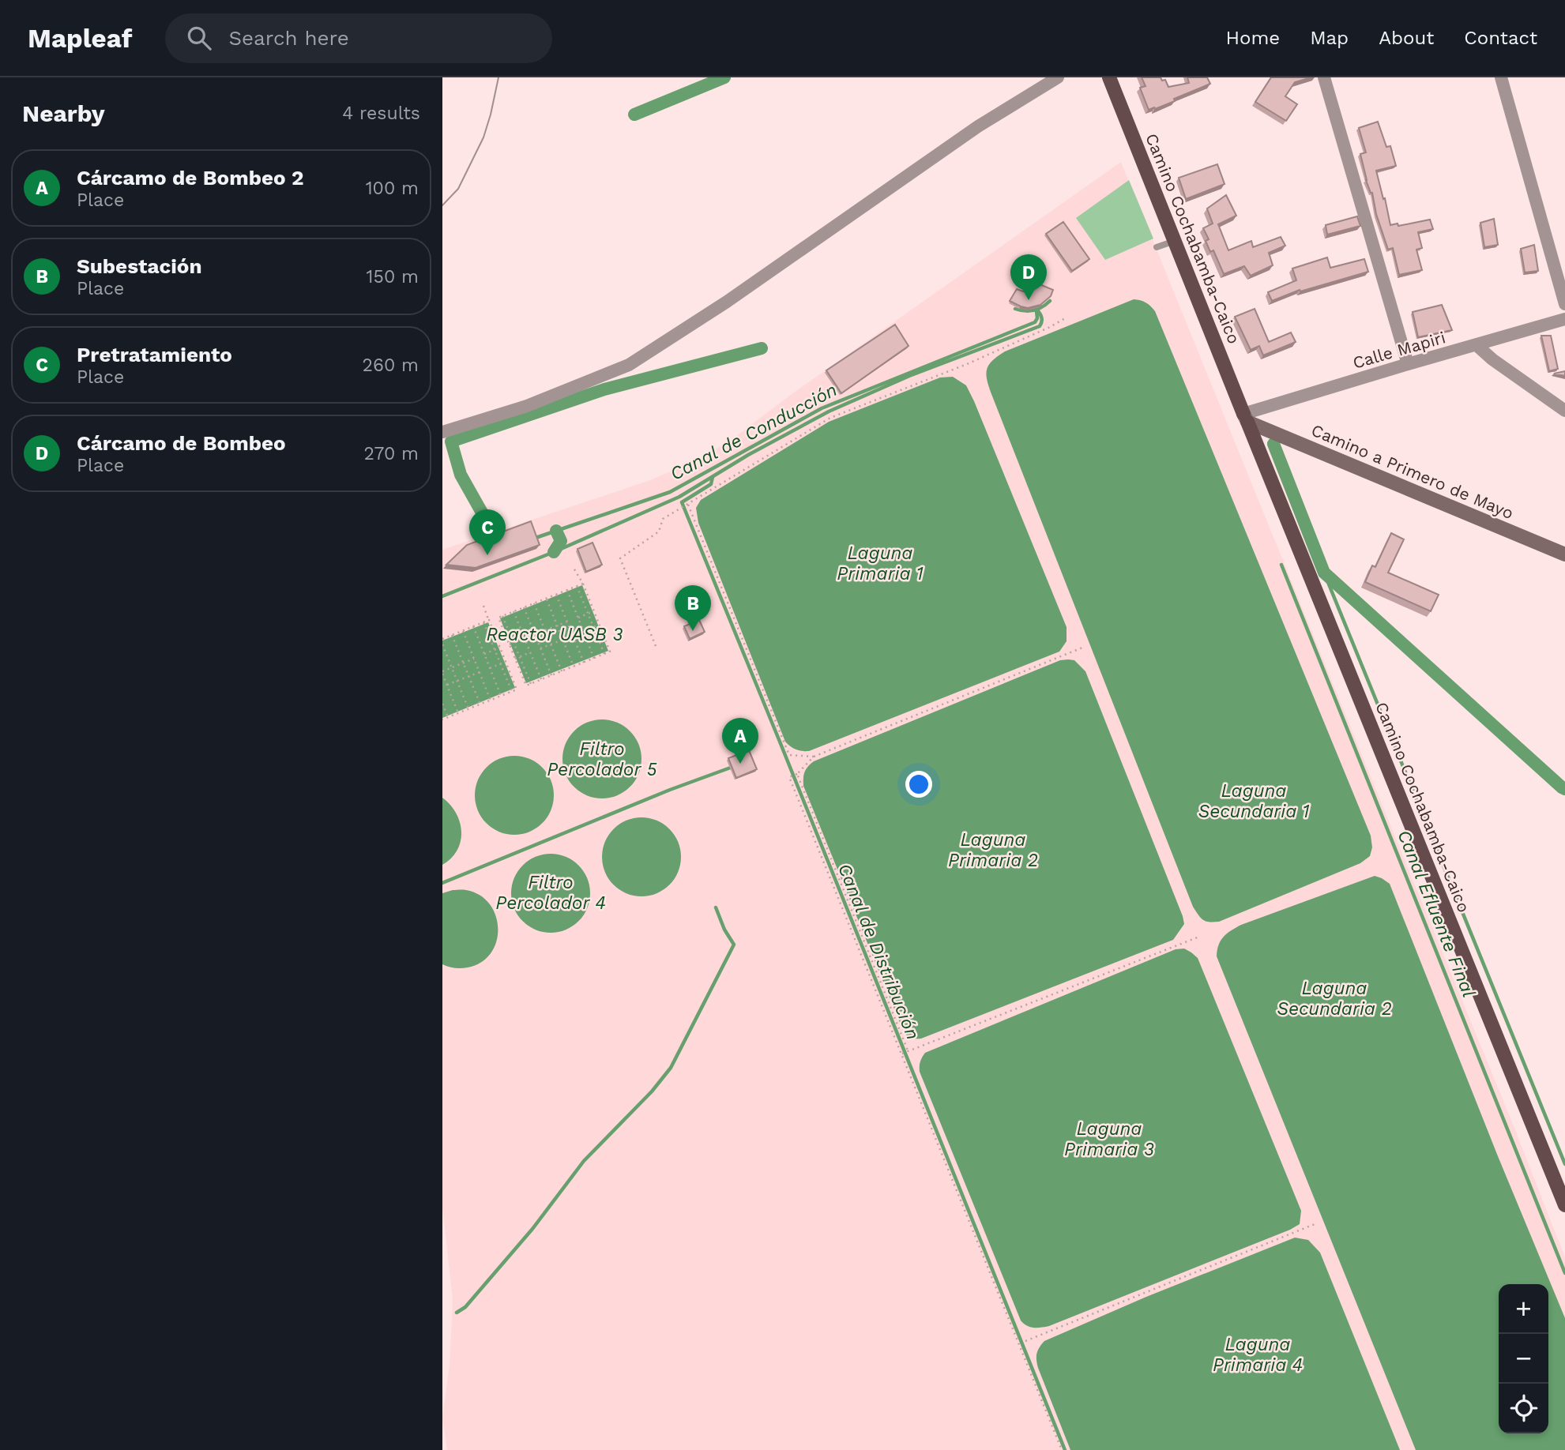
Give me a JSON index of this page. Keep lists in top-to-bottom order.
{
  "streets": {
    "main road": ["Camino Cochabamba-Caico", "Camino a Primero de Mayo"],
    "street": ["Calle Mapiri"]
  },
  "crossings": [
    ["Camino Cochabamba-Caico", "Calle Mapiri"],
    ["Camino Cochabamba-Caico", "Camino a Primero de Mayo"],
    ["Calle Mapiri", "Camino a Primero de Mayo"]
  ],
  "water": [
    "Canal de Conducción",
    "Laguna Primaria 1",
    "Reactor UASB 3",
    "Filtro Percolador 5",
    "Laguna Secundaria 1",
    "Laguna Primaria 2",
    "Filtro Percolador 4",
    "Canal Efluente Final",
    "Canal de Distribución",
    "Laguna Secundaria 2",
    "Laguna Primaria 3",
    "Laguna Primaria 4"
  ],
  "page": {
    "header": "Mapleaf",
    "search": "Search here",
    "nav": [
      "Home",
      "Map",
      "About",
      "Contact"
    ],
    "heading": ["Nearby", "4 results"],
    "list": [
      {
        "mark": "A",
        "name": "Cárcamo de Bombeo 2",
        "note": "Place",
        "value": "100 m"
      },
      {
        "mark": "B",
        "name": "Subestación",
        "note": "Place",
        "value": "150 m"
      },
      {
        "mark": "C",
        "name": "Pretratamiento",
        "note": "Place",
        "value": "260 m"
      },
      {
        "mark": "D",
        "name": "Cárcamo de Bombeo",
        "note": "Place",
        "value": "270 m"
      }
    ],
    "pins": [
      "D",
      "C",
      "B",
      "A"
    ],
    "map_buttons": ["+", "−"]
  }
}
